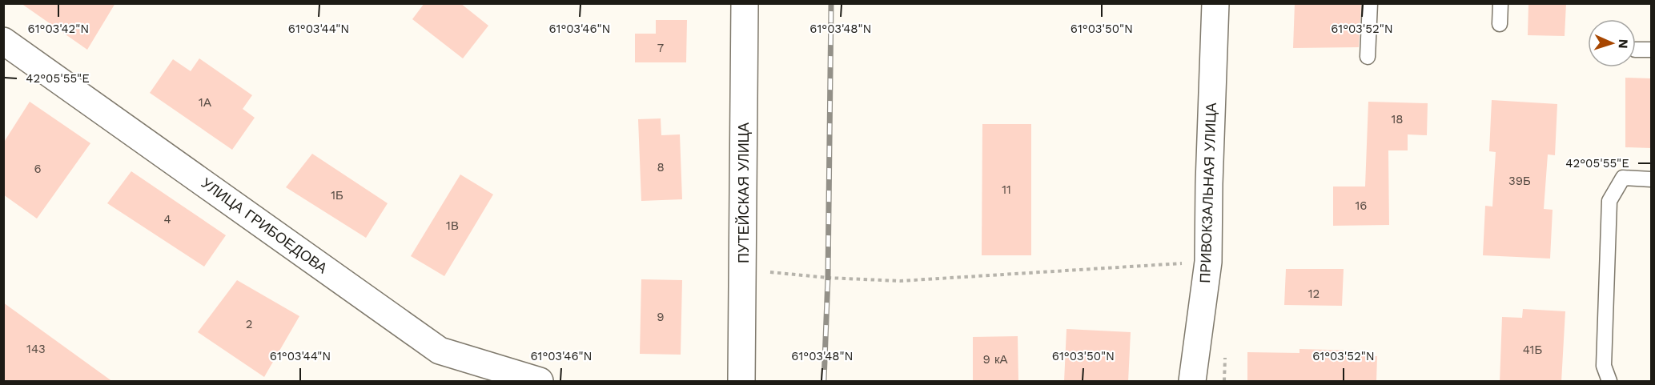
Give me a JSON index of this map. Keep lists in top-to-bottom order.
{
  "streets": {
    "street": ["ПУТЕЙСКАЯ УЛИЦА", "ПРИВОКЗАЛЬНАЯ УЛИЦА", "УЛИЦА ГРИБОЕДОВА"]
  },
  "house_numbers": [
    "7",
    "1А",
    "18",
    "8",
    "6",
    "39Б",
    "11",
    "1Б",
    "16",
    "4",
    "1В",
    "12",
    "9",
    "2",
    "143",
    "41Б",
    "9 кА"
  ],
  "north": "right",
  "coordinates": [
    "61°03'42\"N",
    "61°03'44\"N",
    "61°03'46\"N",
    "61°03'48\"N",
    "61°03'50\"N",
    "61°03'52\"N",
    "42°05'55\"E"
  ]
}
